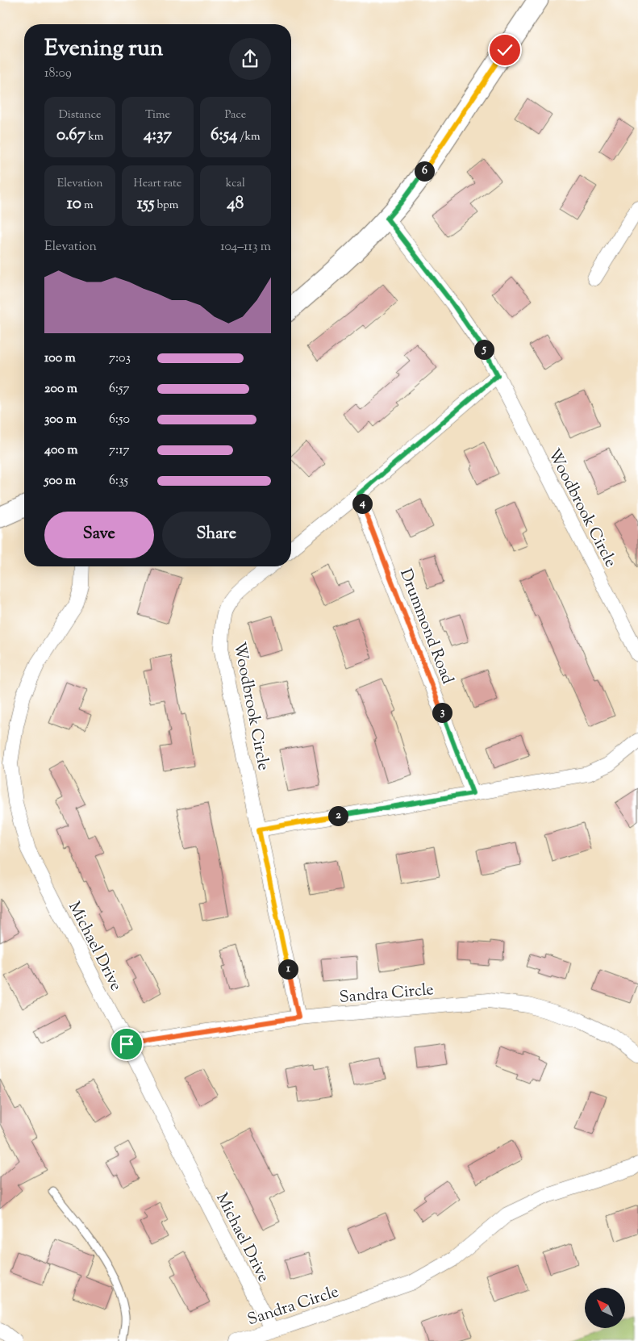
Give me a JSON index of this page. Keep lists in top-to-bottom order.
{
  "streets": {
    "street": [
      "Woodbrook Circle",
      "Drummond Road",
      "Michael Drive",
      "Sandra Circle"
    ]
  },
  "crossings": [
    ["Woodbrook Circle", "Sandra Circle"],
    ["Michael Drive", "Sandra Circle"]
  ],
  "north": "top left",
  "page": {
    "heading": ["Evening run", "18:09"],
    "stats": [
      ["Distance", "0.67 km"],
      ["Time", "4:37"],
      ["Pace", "6:54 /km"],
      ["Elevation", "10 m"],
      ["Heart rate", "155 bpm"],
      ["kcal", "48"]
    ],
    "pins": [
      "6",
      "5",
      "4",
      "3",
      "2",
      "1"
    ],
    "chart": ["Elevation", "104–113 m"],
    "list": [
      {
        "name": "100 m",
        "note": "7:03"
      },
      {
        "name": "200 m",
        "note": "6:57"
      },
      {
        "name": "300 m",
        "note": "6:50"
      },
      {
        "name": "400 m",
        "note": "7:17"
      },
      {
        "name": "500 m",
        "note": "6:35"
      }
    ],
    "buttons": ["Save", "Share"]
  }
}
